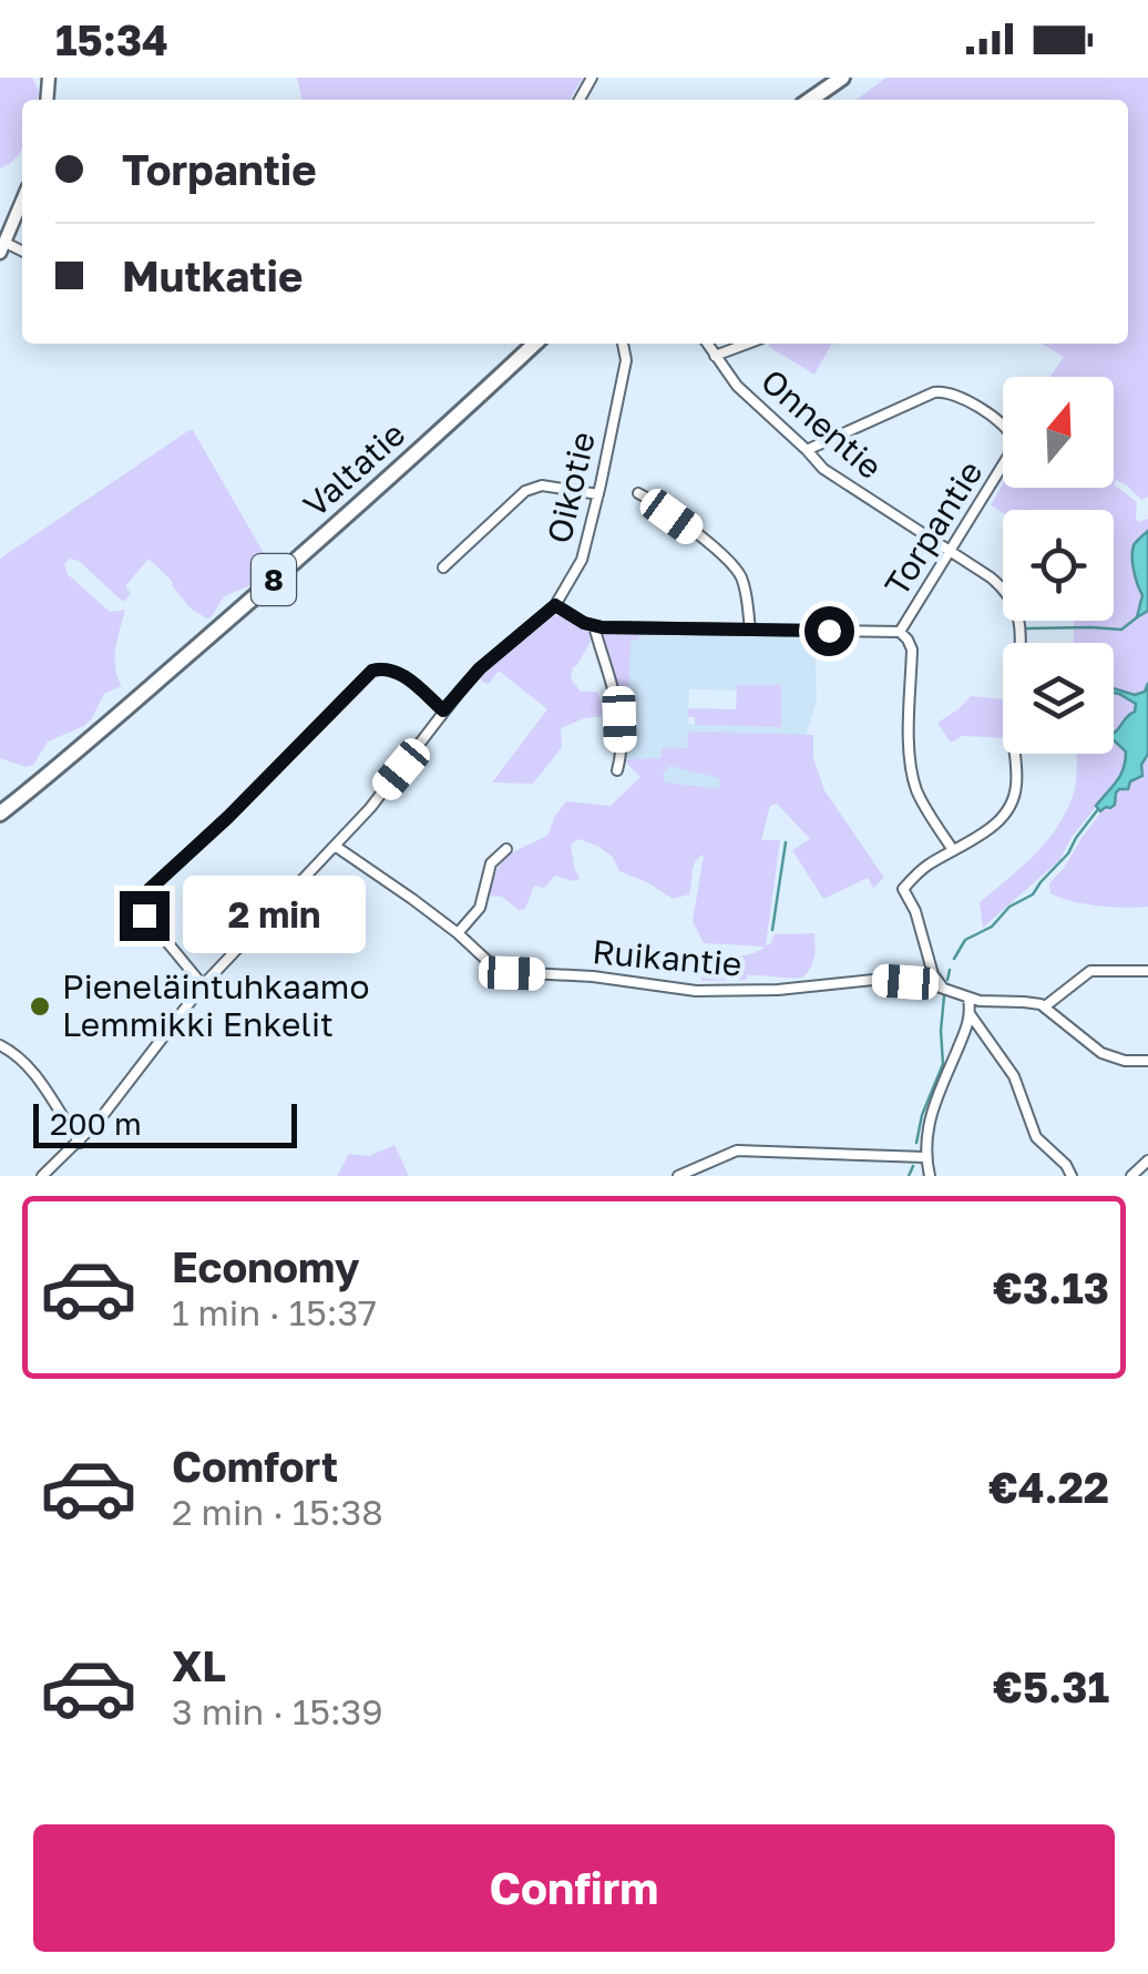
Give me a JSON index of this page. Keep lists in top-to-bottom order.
{
  "streets": {
    "highway": ["Valtatie", "8"],
    "street": [
      "Onnentie",
      "Oikotie",
      "Torpantie",
      "Ruikantie"
    ]
  },
  "crossings": [
    ["Onnentie", "Torpantie"],
    ["Oikotie", "Torpantie"],
    ["Oikotie", "Ruikantie"]
  ],
  "places": ["Pieneläintuhkaamo Lemmikki Enkelit"],
  "scale_bar": "200 m",
  "north": "top",
  "page": {
    "status": "15:34",
    "banner": ["Torpantie", "Mutkatie"],
    "bubble": "2 min",
    "scale": "200 m",
    "list": [
      {
        "name": "Economy",
        "note": "1 min · 15:37",
        "value": "€3.13"
      },
      {
        "name": "Comfort",
        "note": "2 min · 15:38",
        "value": "€4.22"
      },
      {
        "name": "XL",
        "note": "3 min · 15:39",
        "value": "€5.31"
      }
    ],
    "buttons": "Confirm"
  }
}
